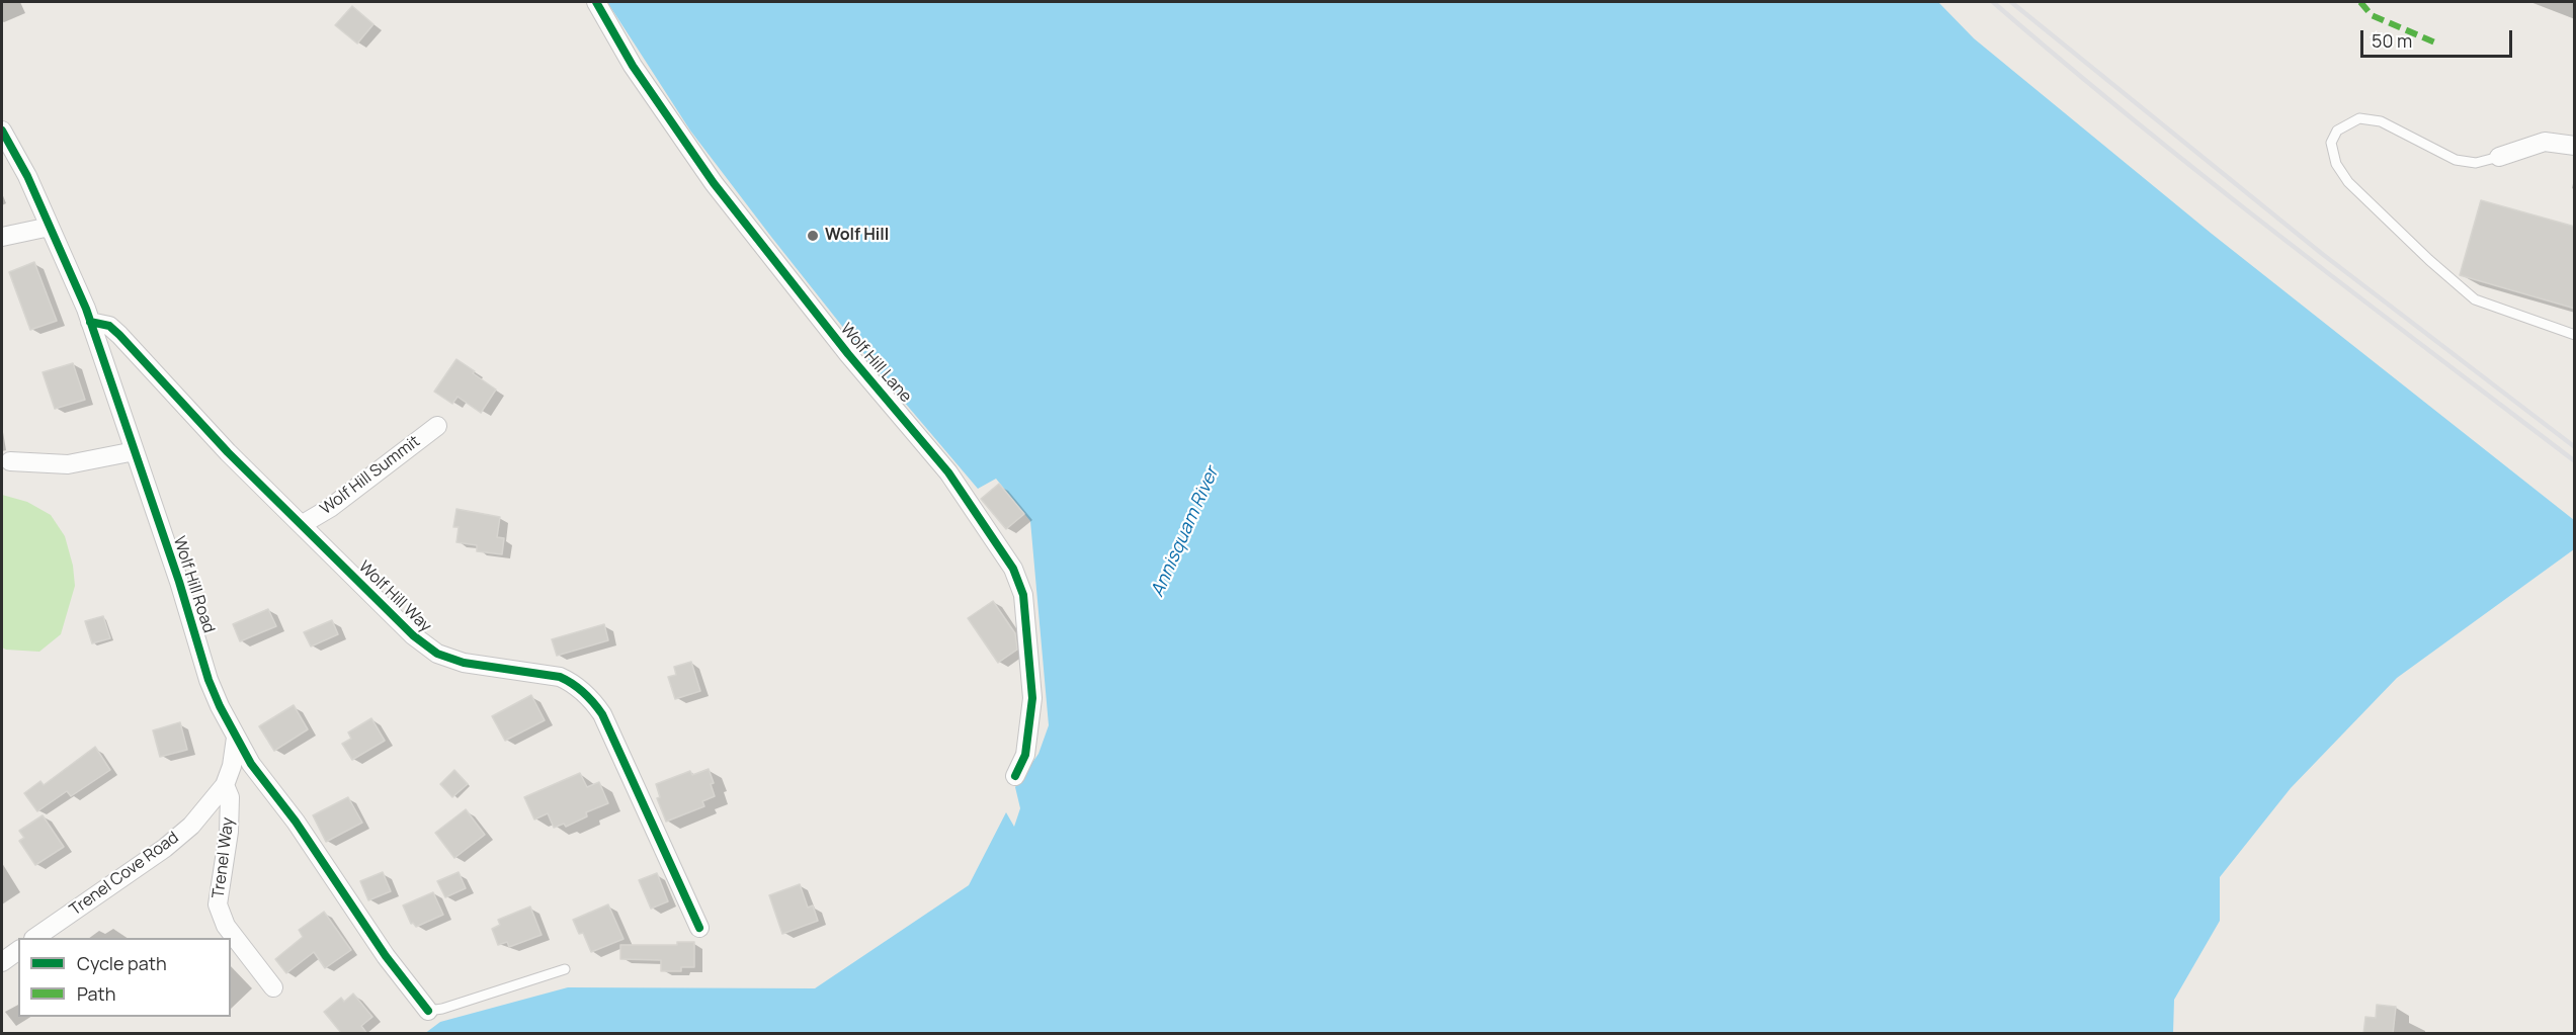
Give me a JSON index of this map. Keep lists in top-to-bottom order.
{
  "streets": {
    "street": [
      "Wolf Hill Lane",
      "Wolf Hill Summit",
      "Wolf Hill Road",
      "Wolf Hill Way",
      "Trenel Way",
      "Trenel Cove Road"
    ]
  },
  "crossings": [
    ["Wolf Hill Summit", "Wolf Hill Way"],
    ["Wolf Hill Road", "Wolf Hill Way"],
    ["Wolf Hill Road", "Trenel Cove Road"],
    ["Trenel Way", "Trenel Cove Road"]
  ],
  "water": ["Annisquam River"],
  "places": ["Wolf Hill"],
  "legend": ["Cycle path", "Path"],
  "scale_bar": "50 m"
}
